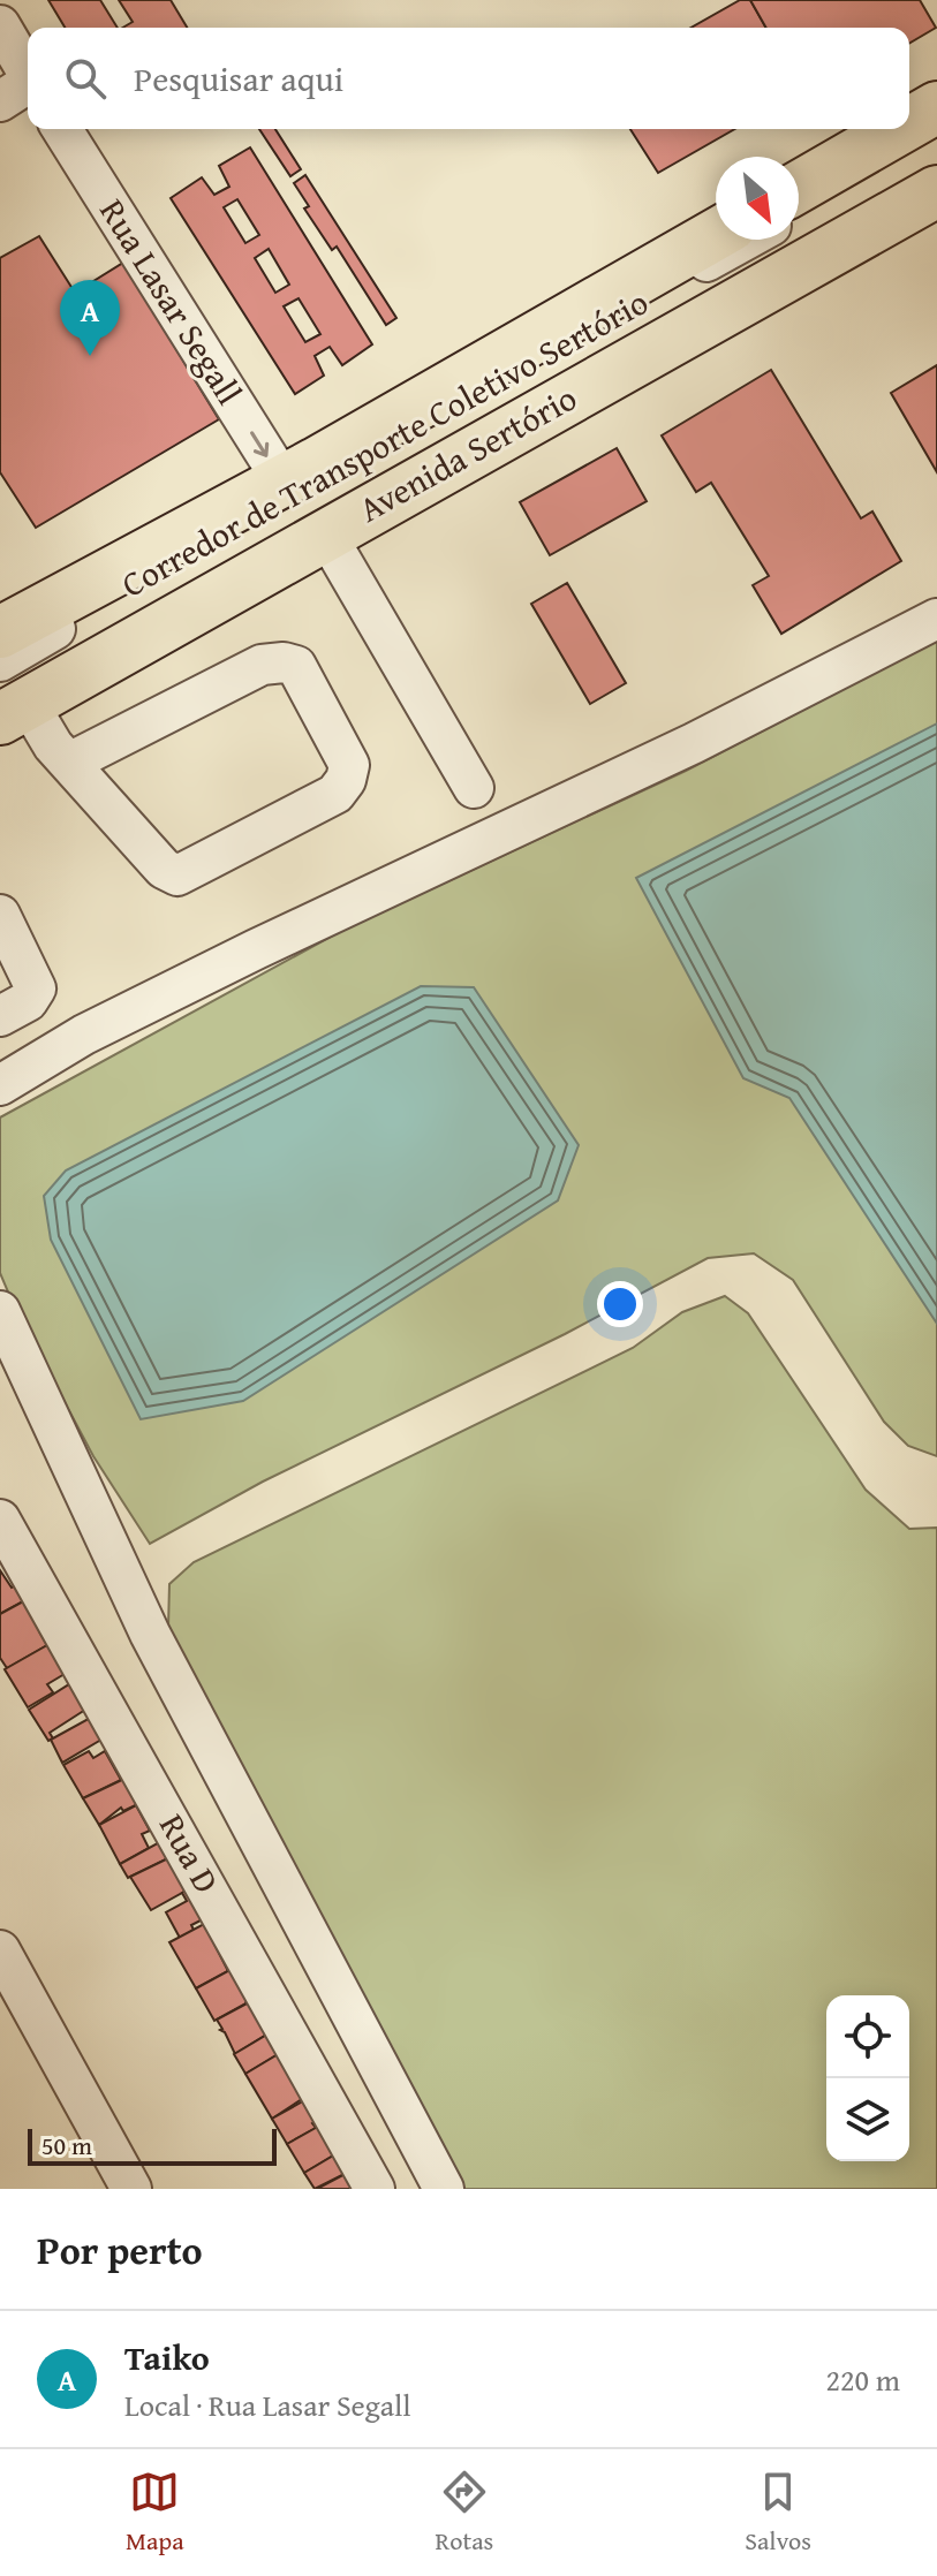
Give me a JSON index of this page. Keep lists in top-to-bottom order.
{
  "streets": {
    "main road": ["Avenida Sertório"],
    "street": ["Rua Lasar Segall", "Corredor de Transporte Coletivo Sertório", "Rua D"]
  },
  "crossings": [
    ["Rua Lasar Segall", "Avenida Sertório"],
    ["Corredor de Transporte Coletivo Sertório", "Avenida Sertório"]
  ],
  "one_way": ["Rua Lasar Segall"],
  "scale_bar": "50 m",
  "north": "bottom right",
  "page": {
    "search": "Pesquisar aqui",
    "pins": "A",
    "scale": "50 m",
    "heading": "Por perto",
    "list": [
      {
        "mark": "A",
        "name": "Taiko",
        "note": "Local · Rua Lasar Segall",
        "value": "220 m"
      }
    ],
    "nav": ["Mapa", "Rotas", "Salvos"]
  }
}
